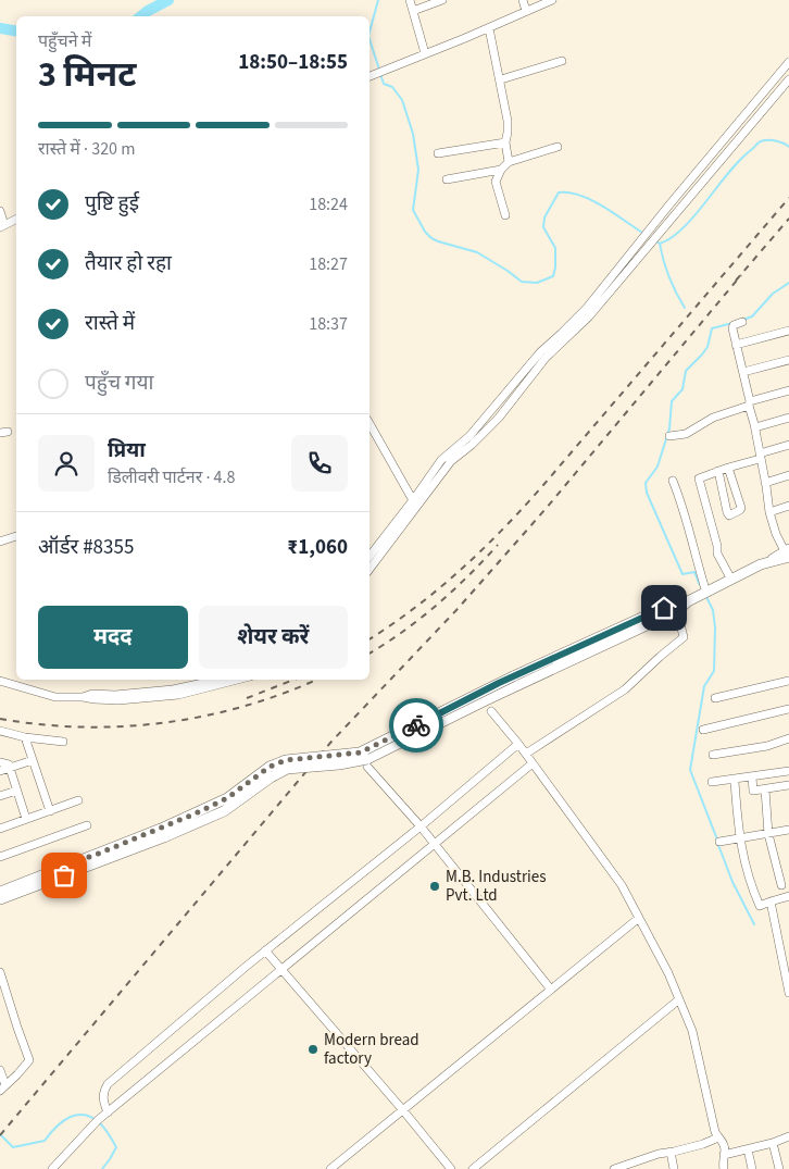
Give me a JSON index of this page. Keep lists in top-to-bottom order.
{
  "places": ["M.B. Industries Pvt. Ltd", "Modern bread factory"],
  "page": {
    "heading": ["3 मिनट", "पहुँचने में", "18:50–18:55"],
    "panel": [
      "प्रिया",
      "डिलीवरी पार्टनर · 4.8",
      "ऑर्डर #8355",
      "₹1,060"
    ],
    "bar": "रास्ते में · 320 m",
    "list": [
      ["पुष्टि हुई", "18:24"],
      ["तैयार हो रहा", "18:27"],
      ["रास्ते में", "18:37"],
      "पहुँच गया"
    ],
    "buttons": ["मदद", "शेयर करें"]
  }
}
